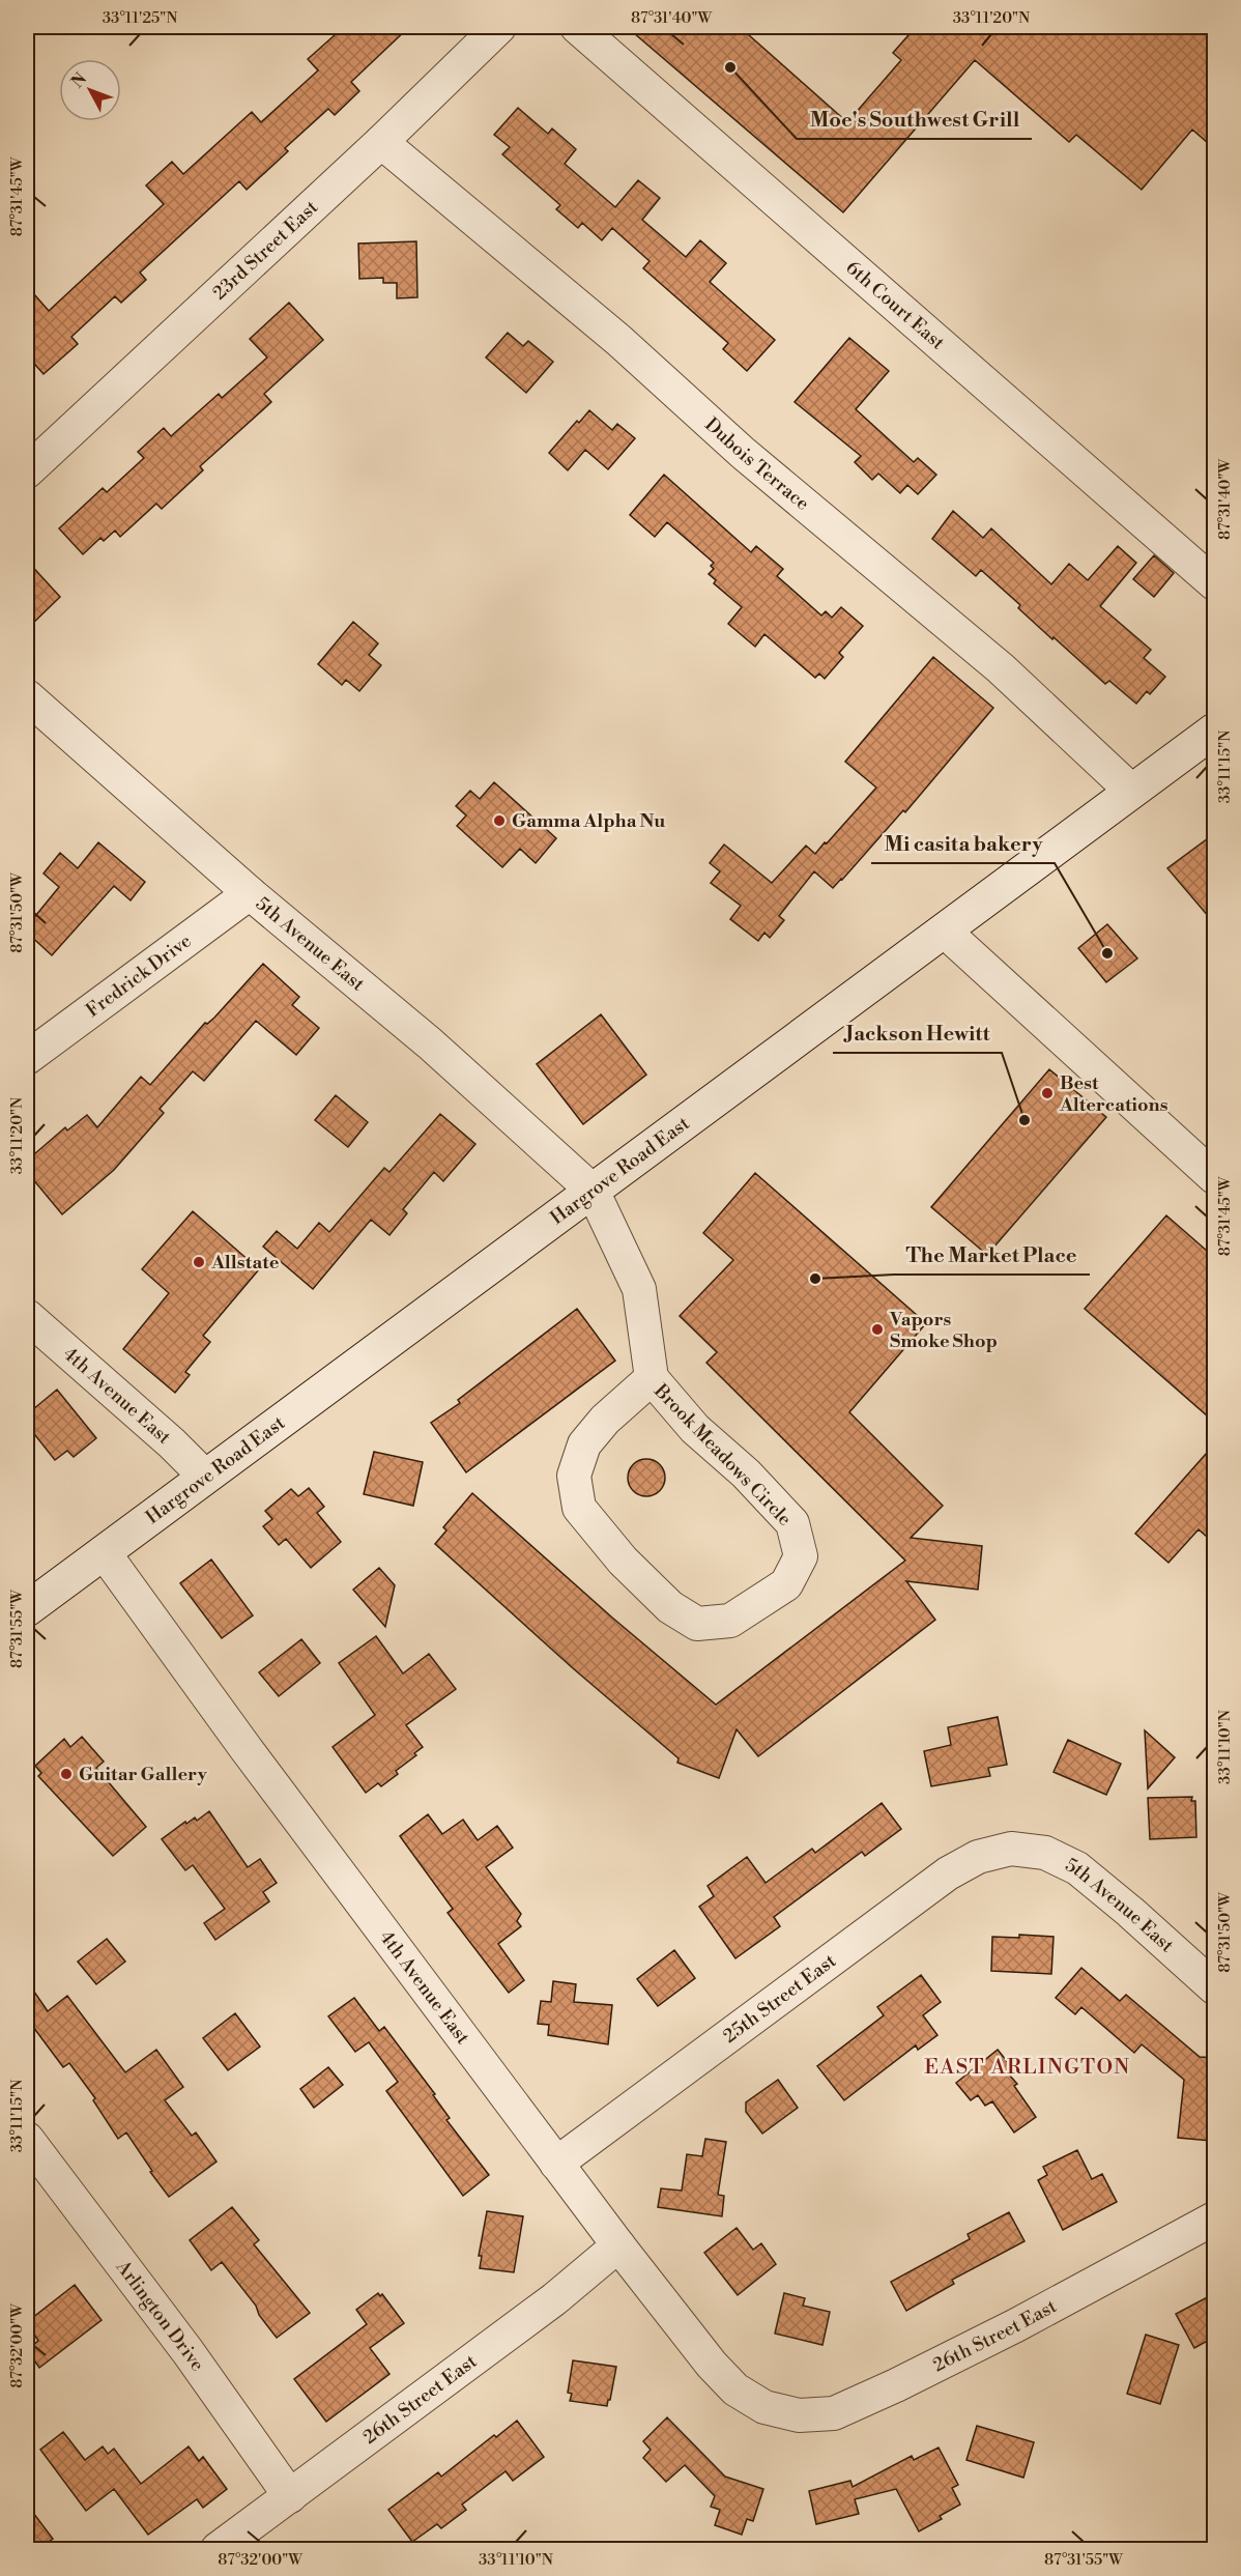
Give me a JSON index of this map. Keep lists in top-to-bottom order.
{
  "streets": {
    "main road": ["Hargrove Road East"],
    "street": [
      "23rd Street East",
      "6th Court East",
      "Dubois Terrace",
      "5th Avenue East",
      "Fredrick Drive",
      "4th Avenue East",
      "Brook Meadows Circle",
      "25th Street East",
      "Arlington Drive",
      "26th Street East"
    ]
  },
  "crossings": [
    ["23rd Street East", "Dubois Terrace"],
    ["Dubois Terrace", "Hargrove Road East"],
    ["5th Avenue East", "Fredrick Drive"],
    ["5th Avenue East", "Hargrove Road East"],
    ["5th Avenue East", "Brook Meadows Circle"],
    ["5th Avenue East", "25th Street East"],
    ["Hargrove Road East", "4th Avenue East"],
    ["Hargrove Road East", "Brook Meadows Circle"],
    ["4th Avenue East", "25th Street East"],
    ["4th Avenue East", "26th Street East"],
    ["Arlington Drive", "26th Street East"]
  ],
  "districts": ["EAST ARLINGTON"],
  "places": [
    "Moe's Southwest Grill",
    "Gamma Alpha Nu",
    "Mi casita bakery",
    "Best Altercations",
    "Jackson Hewitt",
    "Allstate",
    "The Market Place",
    "Vapors Smoke Shop",
    "Guitar Gallery"
  ],
  "north": "top left",
  "coordinates": [
    "33°11'25\"N",
    "87°31'40\"W",
    "33°11'20\"N",
    "87°31'45\"W",
    "33°11'15\"N",
    "87°31'50\"W",
    "87°31'55\"W",
    "33°11'10\"N",
    "87°32'00\"W"
  ]
}
